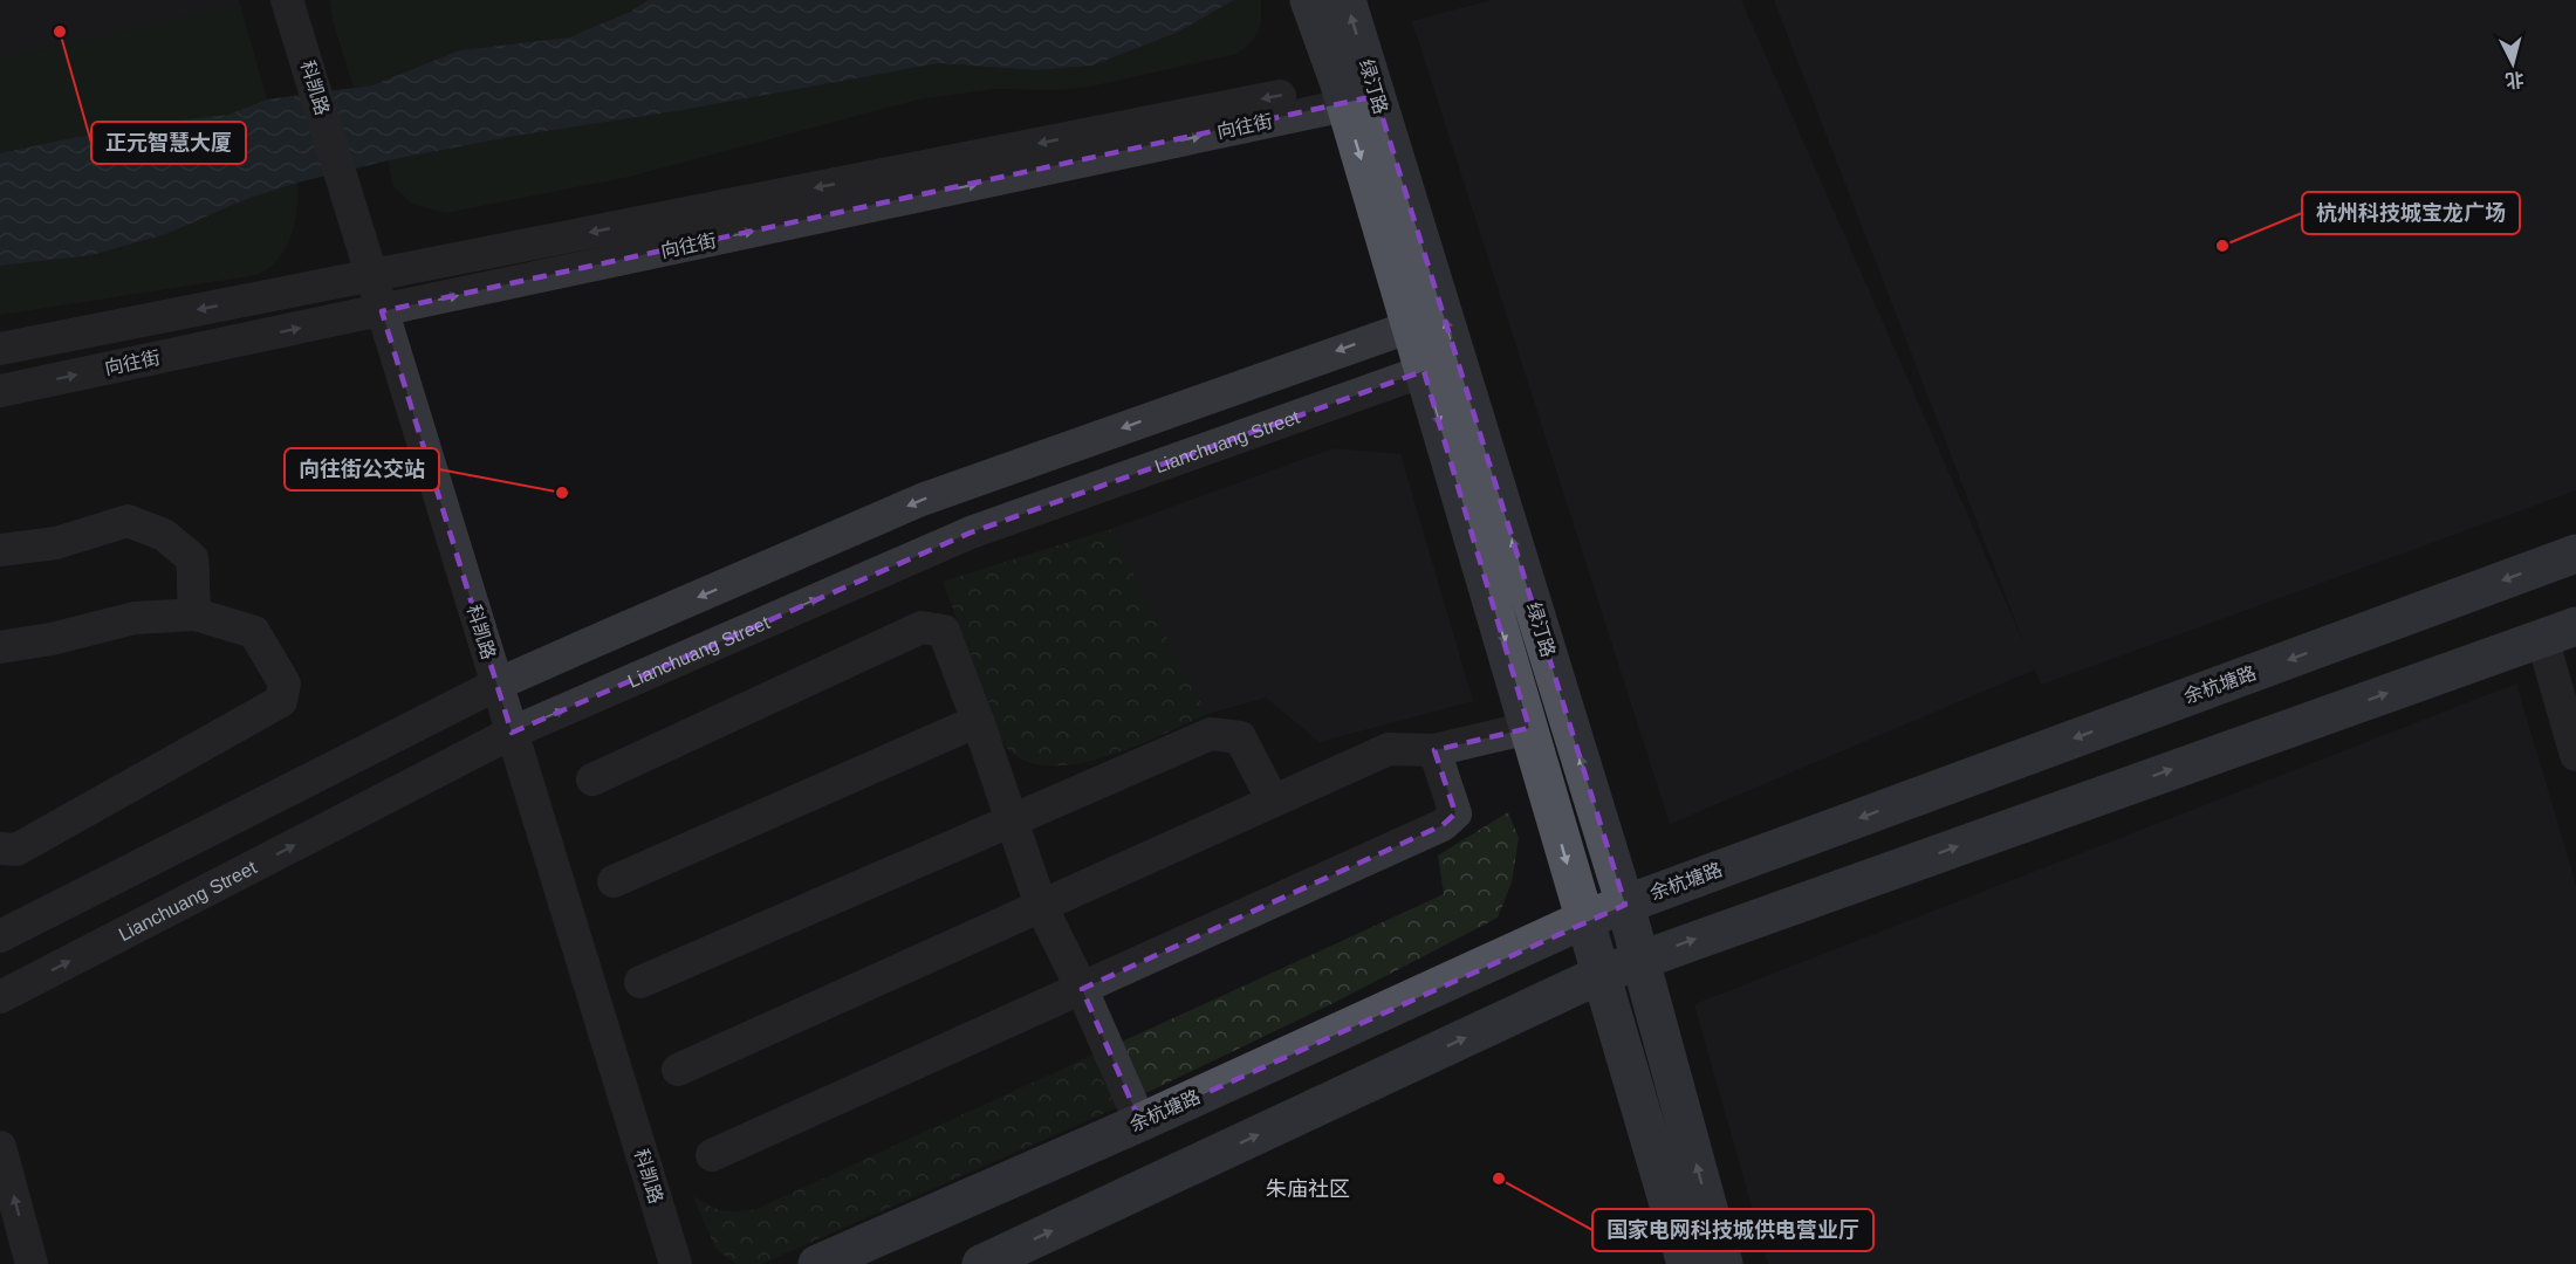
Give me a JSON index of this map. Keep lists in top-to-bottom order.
{
  "streets": {
    "main road": ["绿汀路", "余杭塘路"],
    "street": ["科凯路", "向往街", "Lianchuang Street"]
  },
  "crossings": [
    ["绿汀路", "向往街"],
    ["绿汀路", "Lianchuang Street"],
    ["绿汀路", "余杭塘路"],
    ["科凯路", "向往街"],
    ["科凯路", "Lianchuang Street"]
  ],
  "districts": ["朱庙社区"],
  "places": [
    "正元智慧大厦",
    "杭州科技城宝龙广场",
    "向往街公交站",
    "国家电网科技城供电营业厅"
  ],
  "north": "bottom"
}
